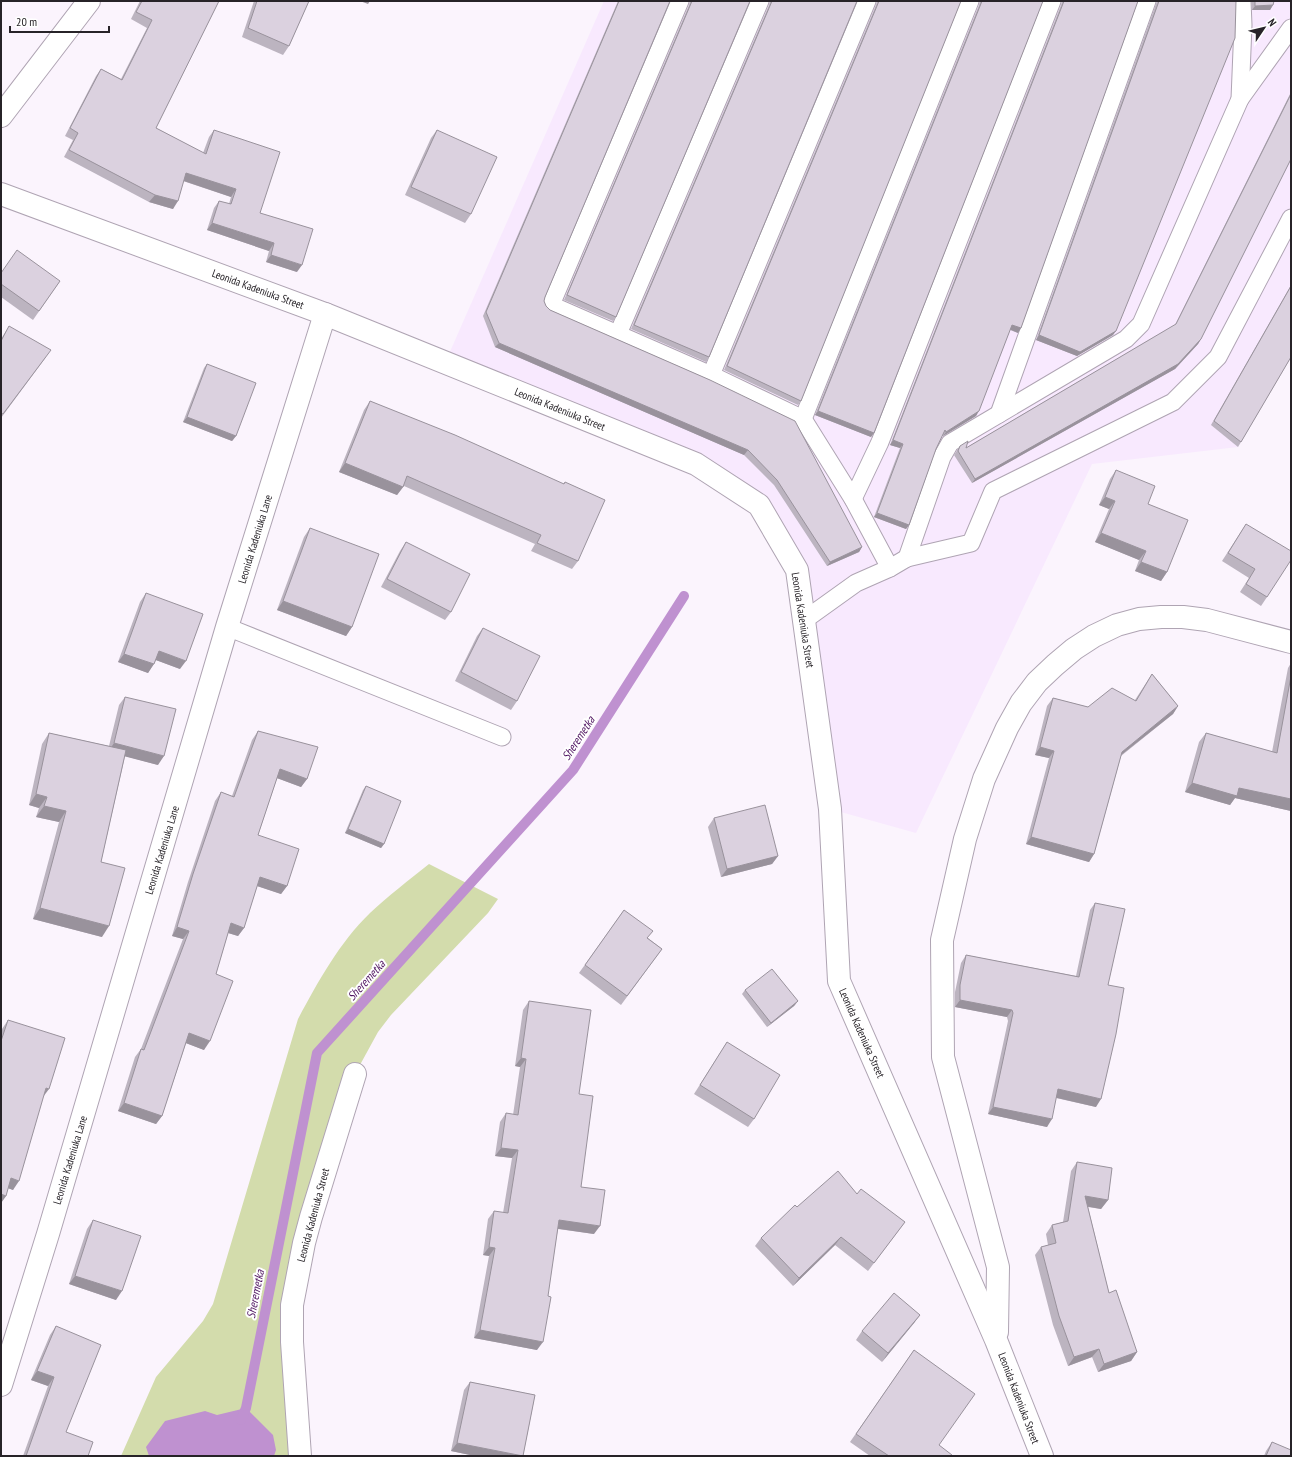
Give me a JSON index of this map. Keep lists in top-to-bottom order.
{
  "streets": {
    "street": ["Leonida Kadeniuka Street", "Leonida Kadeniuka Lane"]
  },
  "crossings": [
    ["Leonida Kadeniuka Street", "Leonida Kadeniuka Lane"]
  ],
  "water": ["Sheremetka"],
  "scale_bar": "20 m",
  "north": "top right"
}
